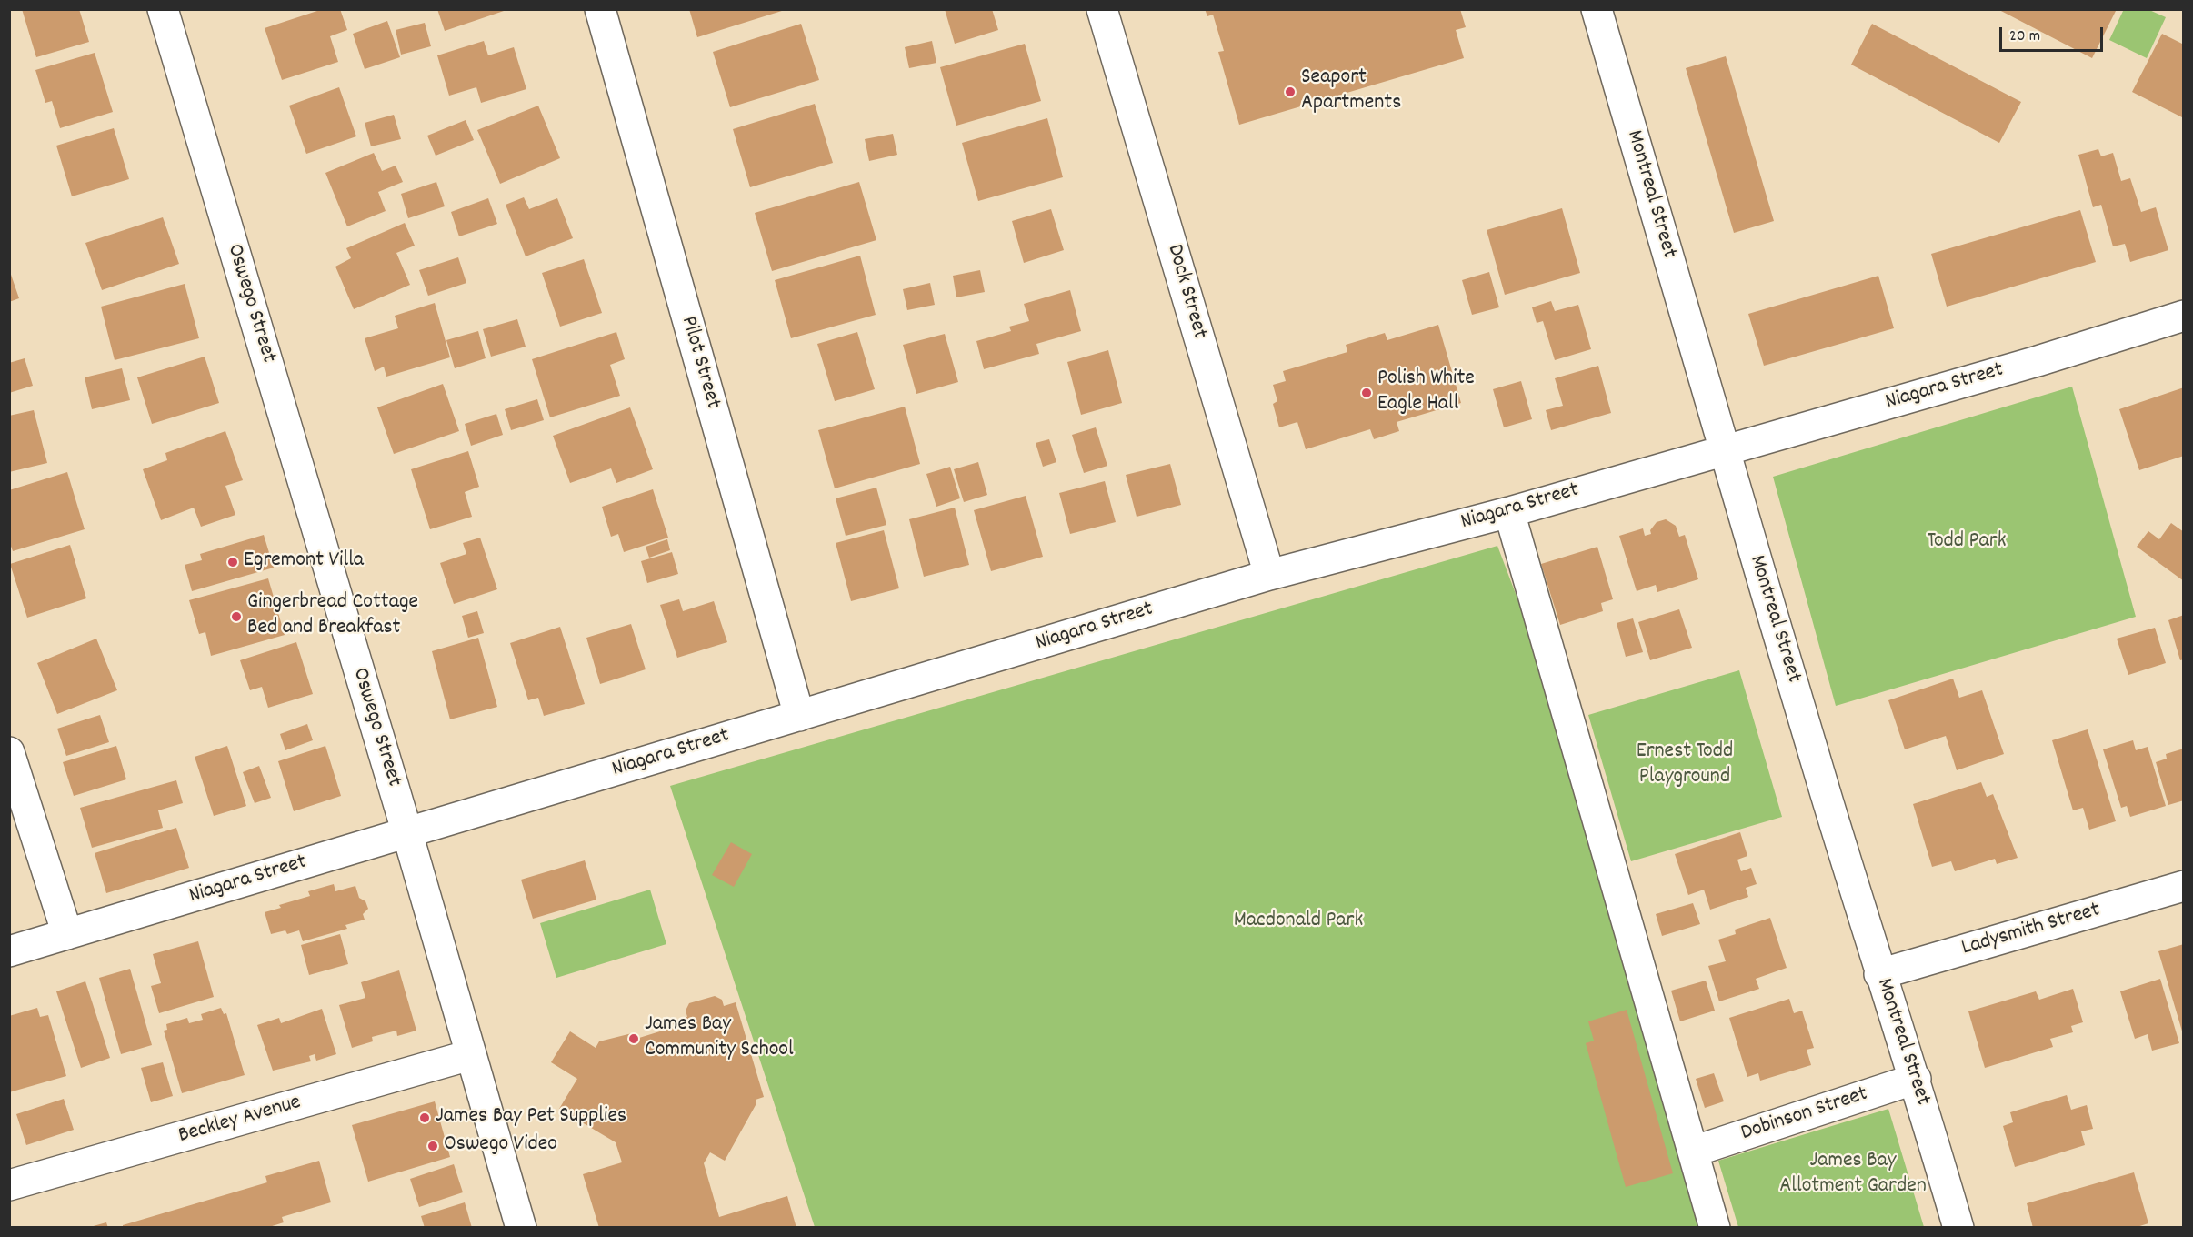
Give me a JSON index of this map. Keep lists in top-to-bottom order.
{
  "streets": {
    "street": [
      "Montreal Street",
      "Dock Street",
      "Oswego Street",
      "Pilot Street",
      "Niagara Street",
      "Ladysmith Street",
      "Dobinson Street",
      "Beckley Avenue"
    ]
  },
  "crossings": [
    ["Montreal Street", "Niagara Street"],
    ["Montreal Street", "Ladysmith Street"],
    ["Montreal Street", "Dobinson Street"],
    ["Dock Street", "Niagara Street"],
    ["Oswego Street", "Niagara Street"],
    ["Oswego Street", "Beckley Avenue"],
    ["Pilot Street", "Niagara Street"]
  ],
  "parks": [
    "Todd Park",
    "Ernest Todd Playground",
    "Macdonald Park",
    "James Bay Allotment Garden"
  ],
  "places": [
    "Seaport Apartments",
    "Polish White Eagle Hall",
    "Egremont Villa",
    "Gingerbread Cottage Bed and Breakfast",
    "James Bay Community School",
    "James Bay Pet Supplies",
    "Oswego Video"
  ],
  "scale_bar": "20 m"
}
